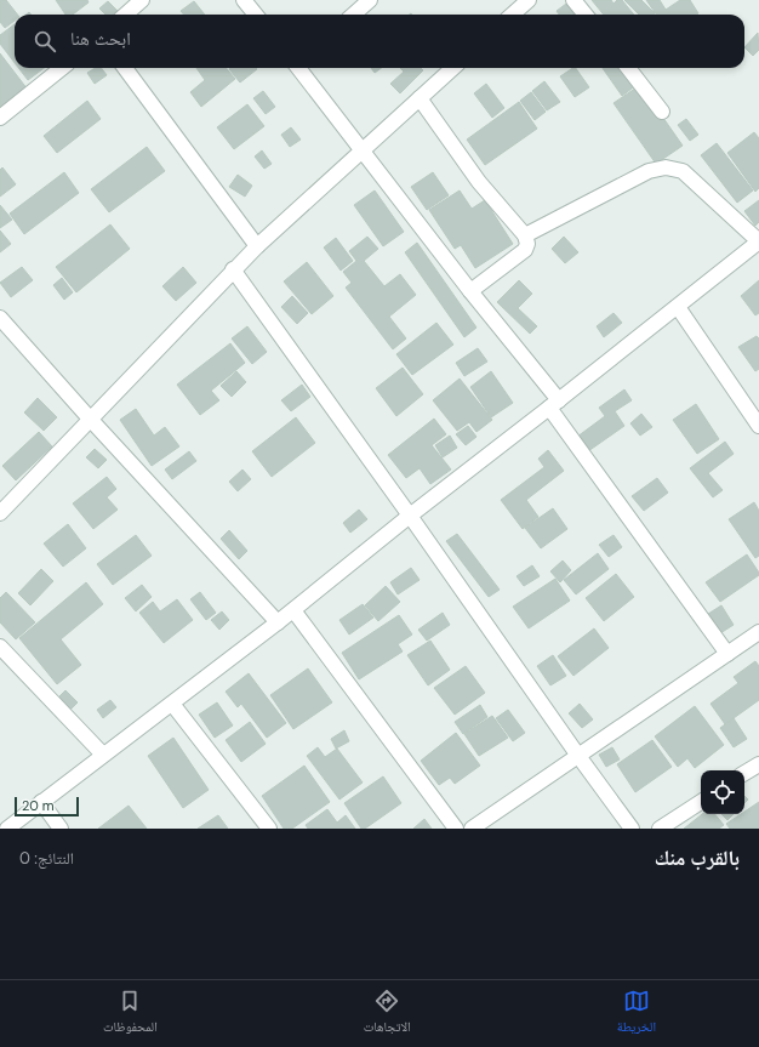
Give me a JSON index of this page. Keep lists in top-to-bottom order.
{
  "scale_bar": "20 m",
  "page": {
    "search": "ابحث هنا",
    "scale": "20 m",
    "heading": ["بالقرب منك", "النتائج: 0"],
    "nav": ["الخريطة", "الاتجاهات", "المحفوظات"]
  }
}
